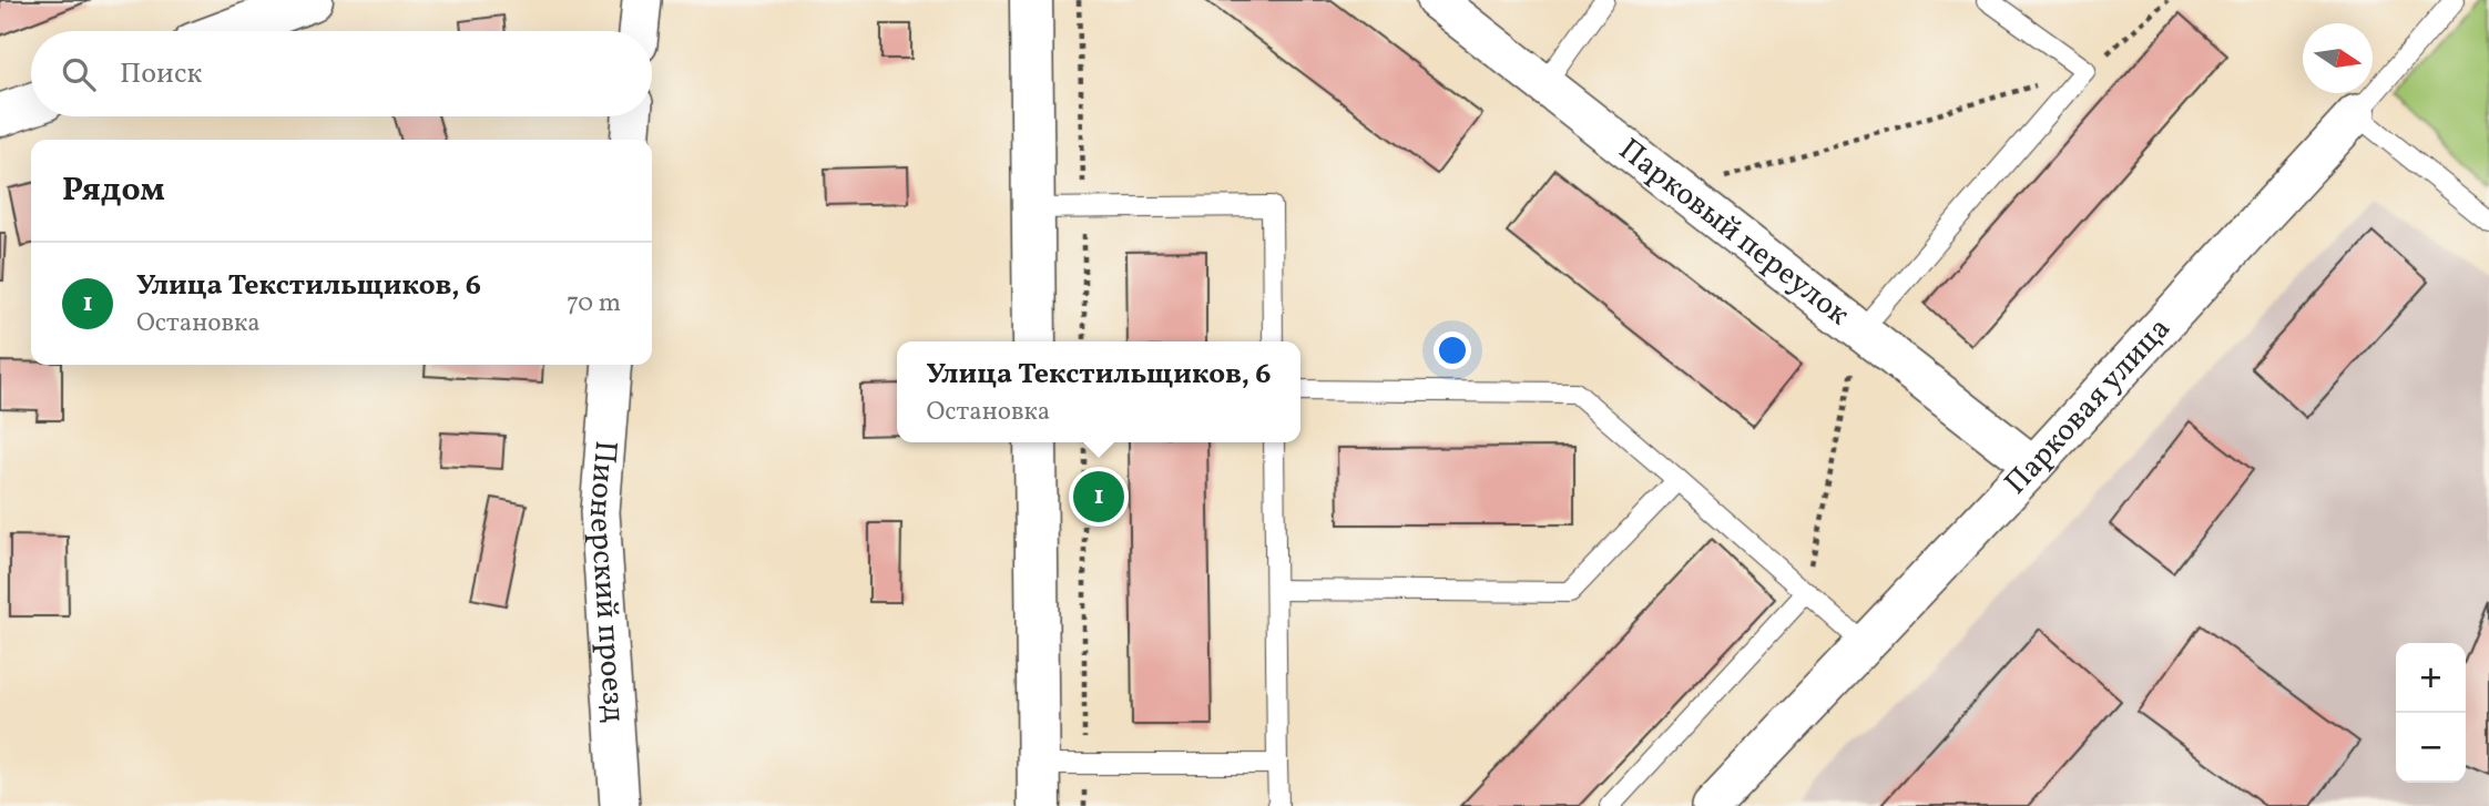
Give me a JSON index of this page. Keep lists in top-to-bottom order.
{
  "streets": {
    "street": ["Парковый переулок", "Парковая улица", "Пионерский проезд"]
  },
  "crossings": [
    ["Парковый переулок", "Парковая улица"]
  ],
  "north": "right",
  "page": {
    "search": "Поиск",
    "heading": "Рядом",
    "list": [
      {
        "mark": "1",
        "name": "Улица Текстильщиков, 6",
        "note": "Остановка",
        "value": "70 m"
      }
    ],
    "popup": ["Улица Текстильщиков, 6", "Остановка"],
    "pins": "1",
    "map_buttons": ["+", "−"]
  }
}
